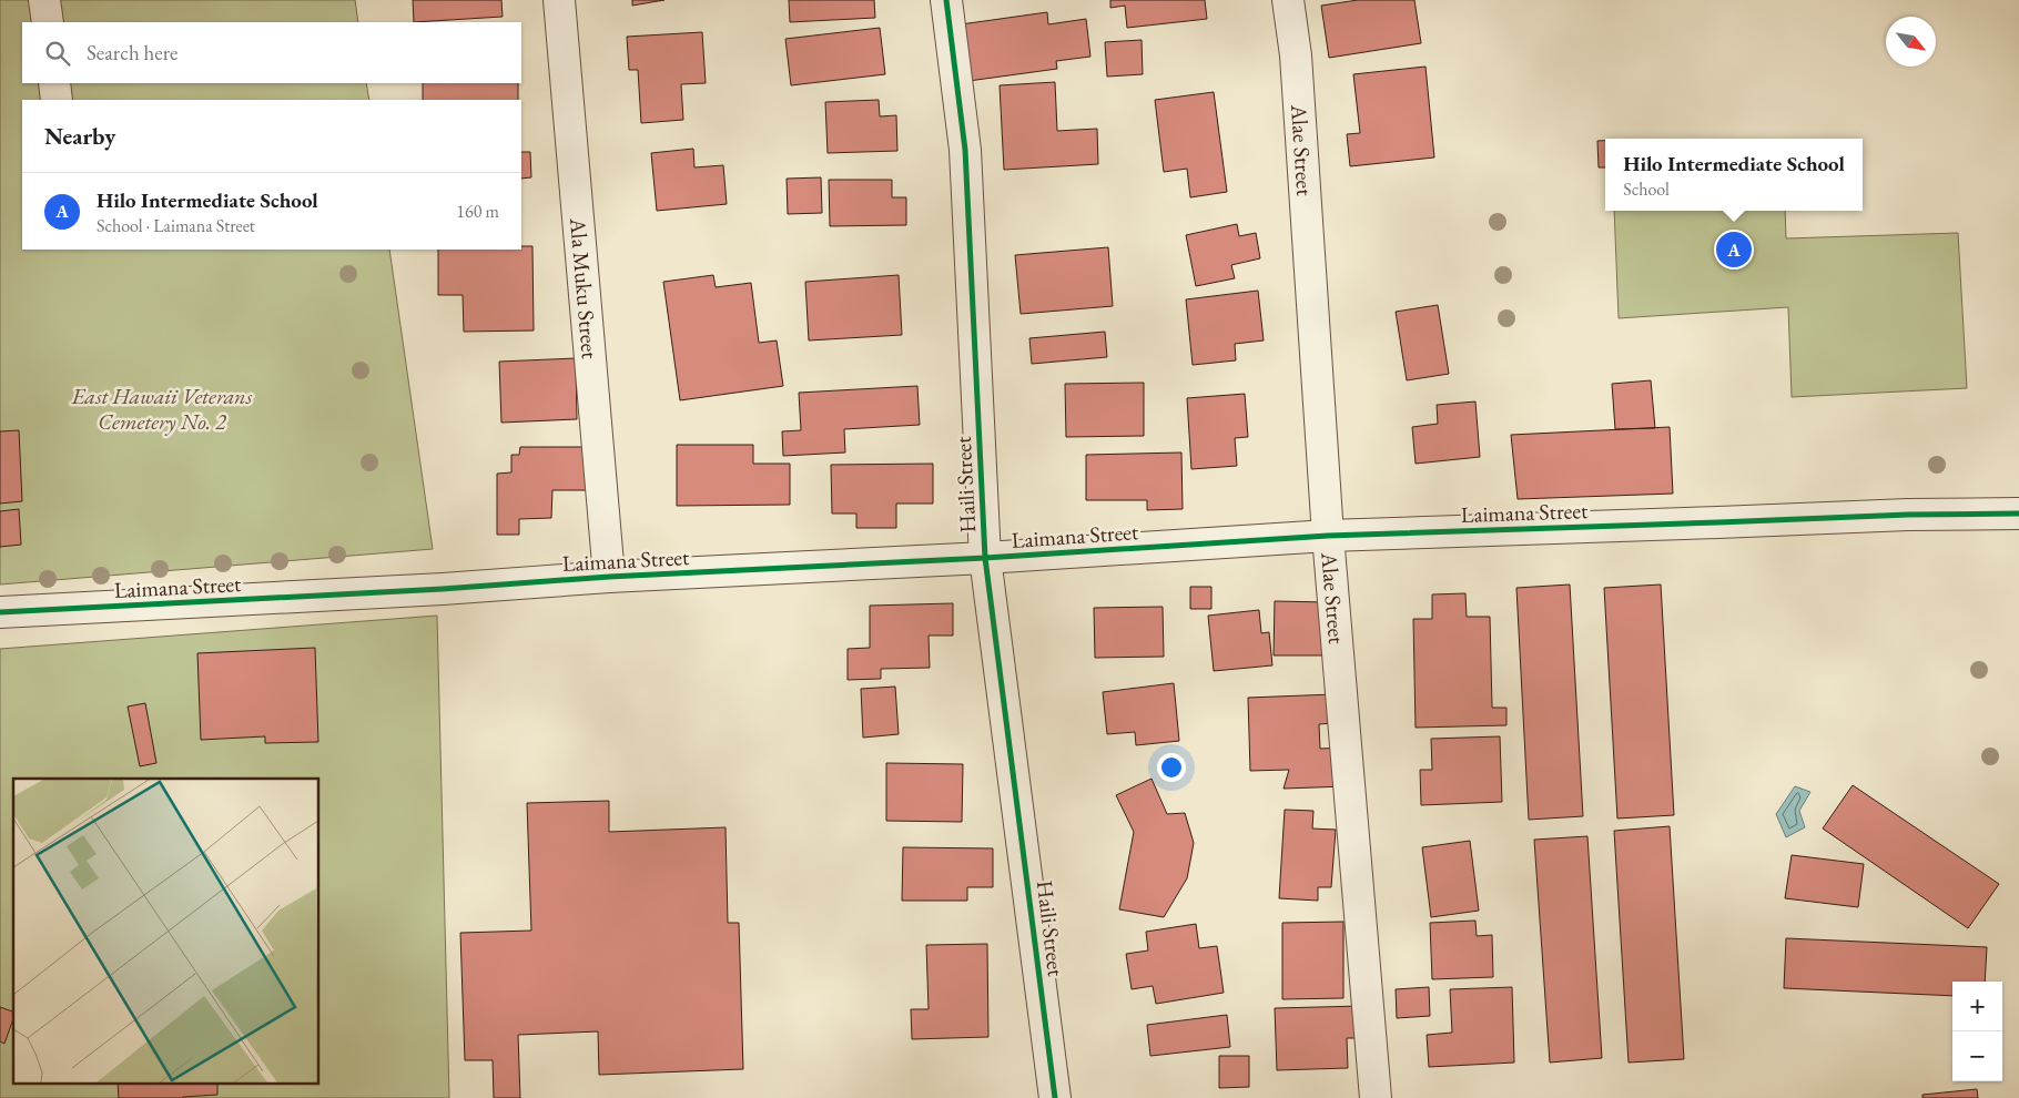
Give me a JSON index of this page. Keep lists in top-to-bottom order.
{
  "streets": {
    "street": [
      "Alae Street",
      "Ala Muku Street",
      "Haili Street",
      "Laimana Street"
    ]
  },
  "crossings": [
    ["Alae Street", "Laimana Street"],
    ["Ala Muku Street", "Laimana Street"],
    ["Haili Street", "Laimana Street"]
  ],
  "parks": ["East Hawaii Veterans Cemetery No. 2"],
  "north": "bottom right",
  "page": {
    "search": "Search here",
    "heading": "Nearby",
    "popup": ["Hilo Intermediate School", "School"],
    "list": [
      {
        "mark": "A",
        "name": "Hilo Intermediate School",
        "note": "School · Laimana Street",
        "value": "160 m"
      }
    ],
    "pins": "A",
    "map_buttons": ["+", "−"]
  }
}
